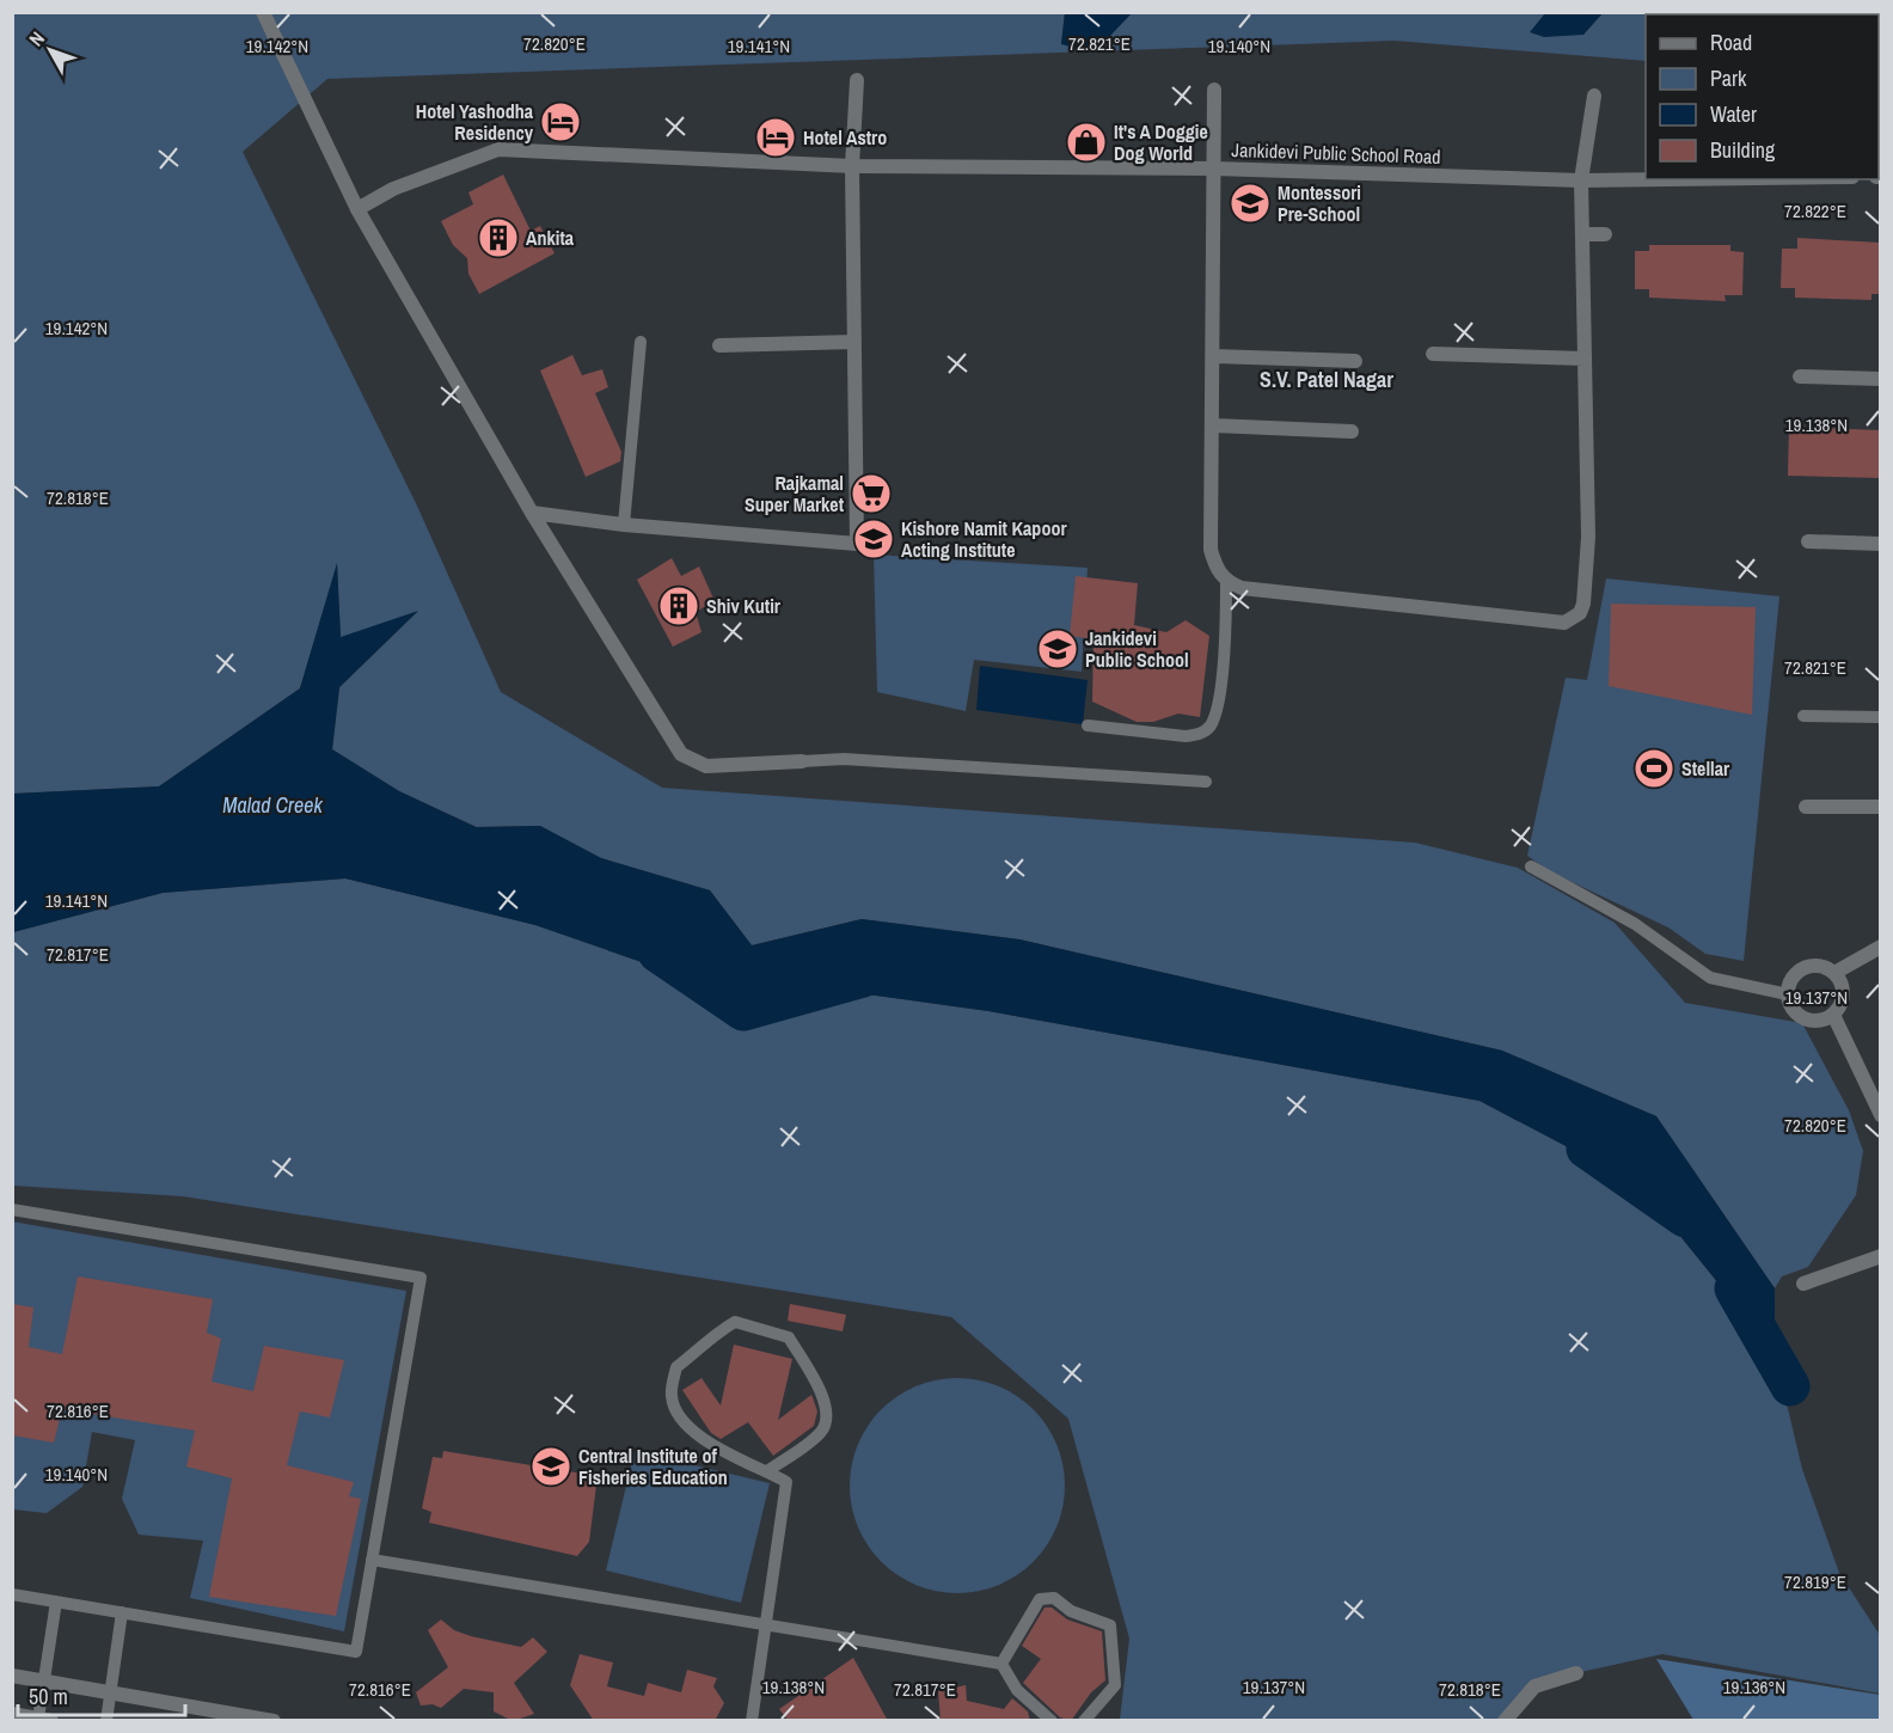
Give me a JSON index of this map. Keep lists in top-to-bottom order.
{
  "streets": {
    "street": ["Jankidevi Public School Road"]
  },
  "districts": ["S.V. Patel Nagar"],
  "water": ["Malad Creek"],
  "places": {
    "hotel": ["Hotel Yashodha Residency", "Hotel Astro"],
    "shop": ["It's A Doggie Dog World"],
    "school or university": [
      "Montessori Pre-School",
      "Kishore Namit Kapoor Acting Institute",
      "Jankidevi Public School",
      "Central Institute of Fisheries Education"
    ],
    "building": ["Ankita", "Shiv Kutir"],
    "supermarket": ["Rajkamal Super Market"],
    "sports": ["Stellar"]
  },
  "legend": [
    "Road",
    "Park",
    "Water",
    "Building"
  ],
  "scale_bar": "50 m",
  "north": "top left",
  "coordinates": [
    "72.820°E",
    "72.821°E",
    "19.142°N",
    "19.141°N",
    "19.140°N",
    "72.822°E",
    "19.138°N",
    "72.818°E",
    "72.817°E",
    "19.137°N",
    "72.816°E",
    "72.819°E",
    "19.136°N"
  ]
}
